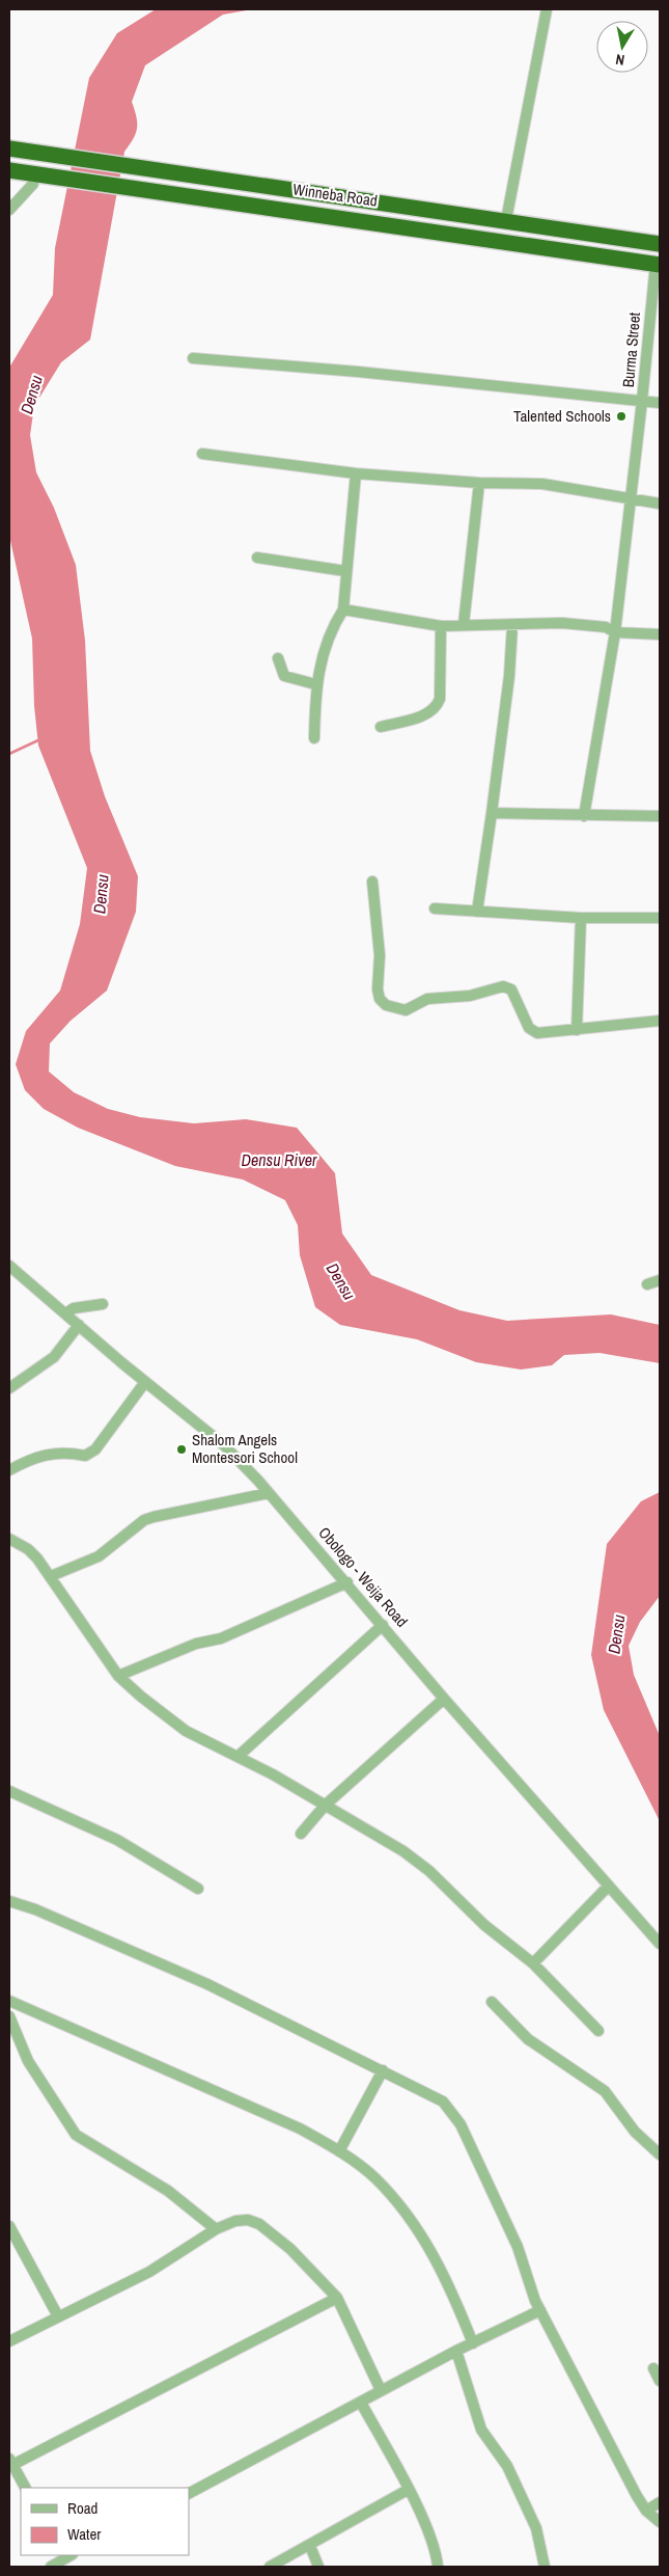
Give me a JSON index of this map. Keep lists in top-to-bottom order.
{
  "streets": {
    "highway": ["Winneba Road"],
    "street": ["Burma Street", "Obologo - Weija Road"]
  },
  "crossings": [
    ["Winneba Road", "Burma Street"]
  ],
  "water": ["Densu", "Densu River"],
  "places": ["Talented Schools", "Shalom Angels Montessori School"],
  "legend": ["Road", "Water"],
  "north": "bottom"
}
